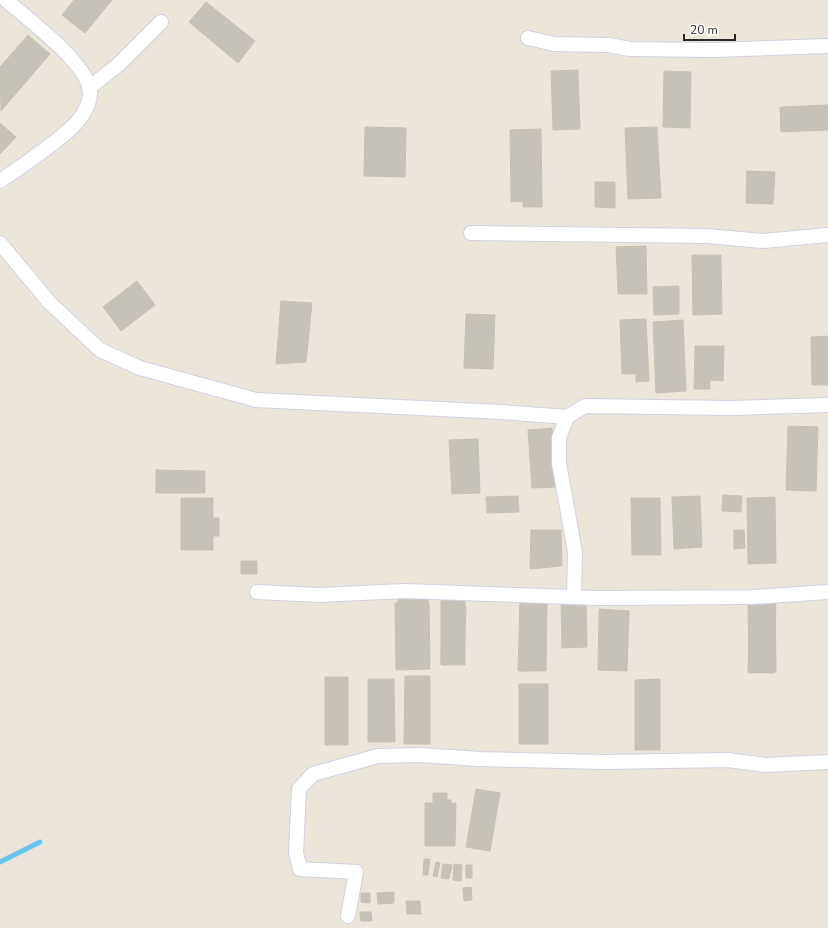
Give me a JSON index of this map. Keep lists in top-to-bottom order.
{
  "scale_bar": "20 m"
}
